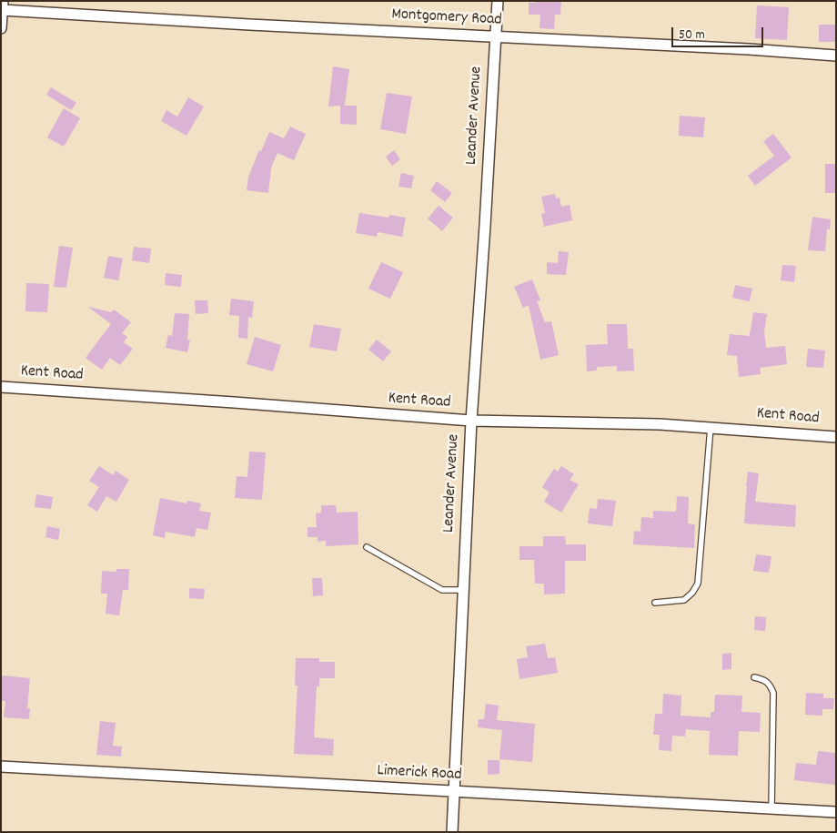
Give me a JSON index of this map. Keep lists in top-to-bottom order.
{
  "streets": {
    "street": [
      "Montgomery Road",
      "Leander Avenue",
      "Kent Road",
      "Limerick Road"
    ]
  },
  "crossings": [
    ["Montgomery Road", "Leander Avenue"],
    ["Leander Avenue", "Kent Road"],
    ["Leander Avenue", "Limerick Road"]
  ],
  "scale_bar": "50 m"
}
